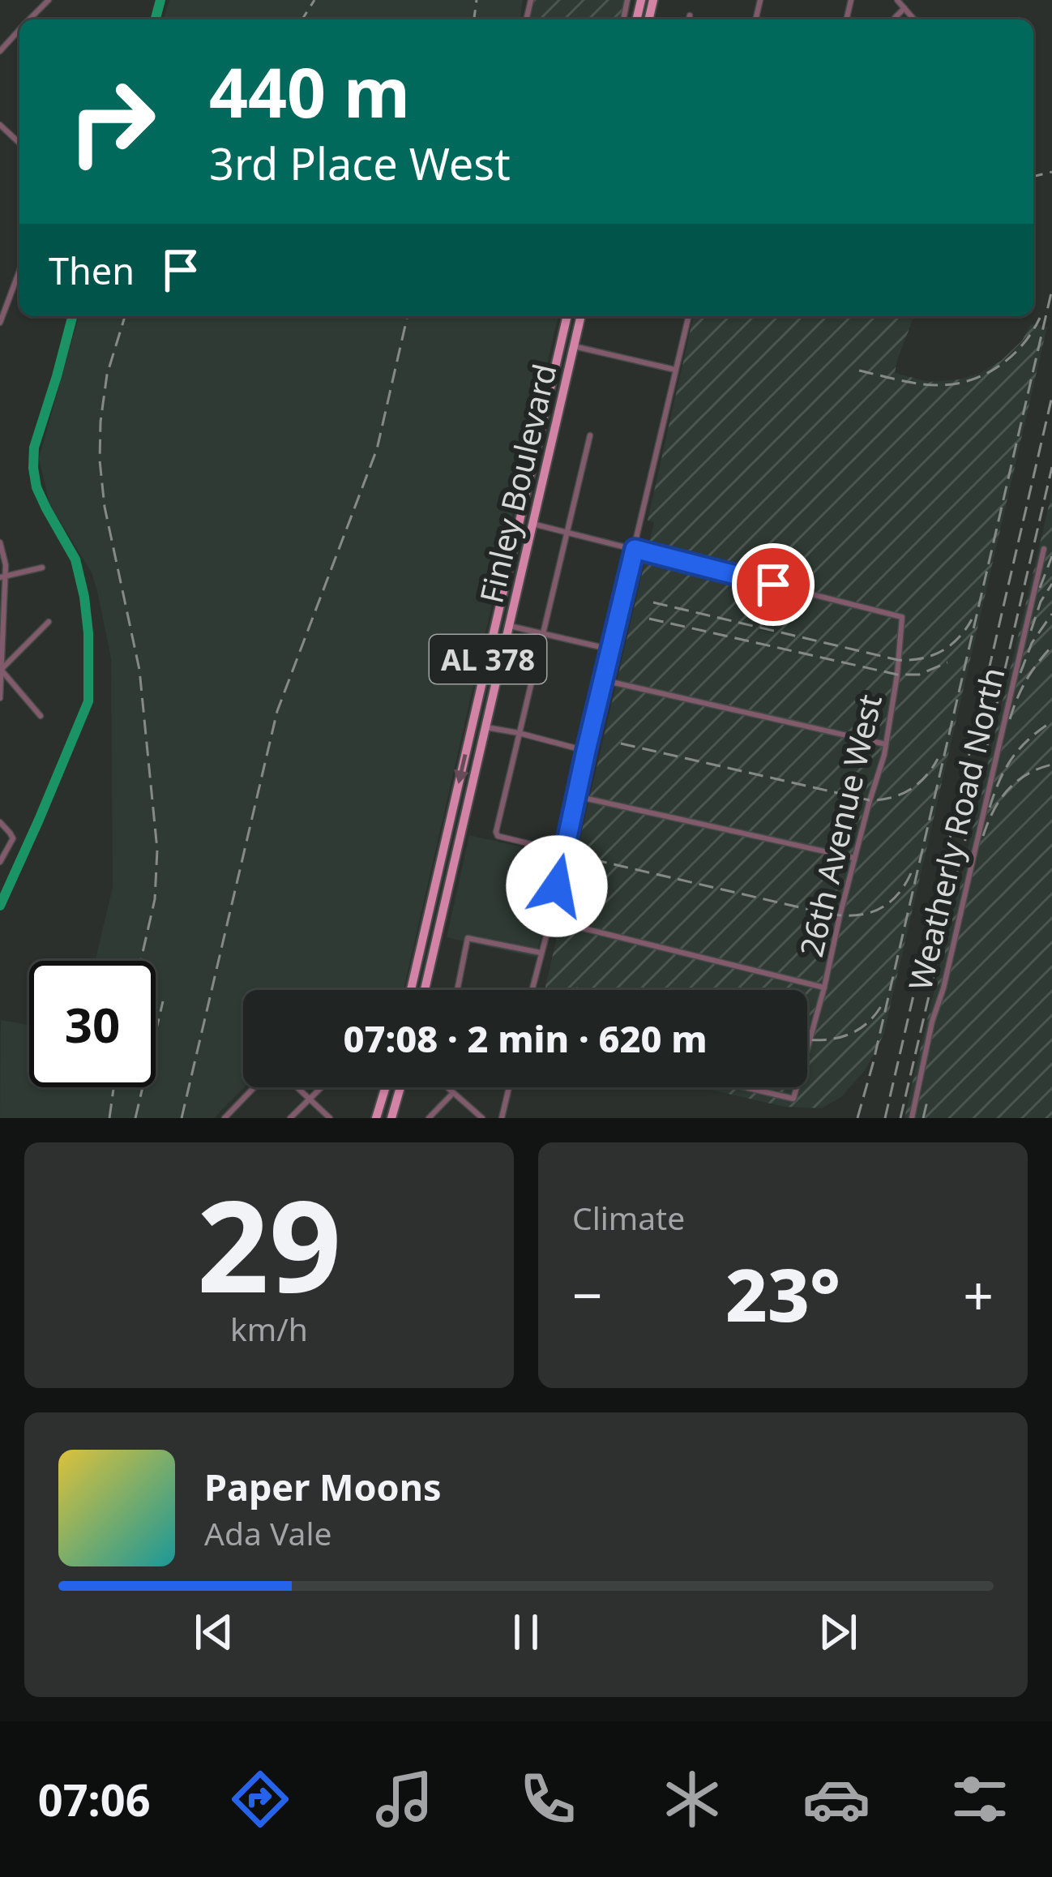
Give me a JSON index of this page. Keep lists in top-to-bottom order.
{
  "streets": {
    "main road": ["Finley Boulevard", "AL 378"],
    "street": ["26th Avenue West", "Weatherly Road North"]
  },
  "page": {
    "turn": ["440 m", "3rd Place West"],
    "then": "Then",
    "limit": "30",
    "trip": "07:08 · 2 min · 620 m",
    "tile": [
      ["29", "km/h"],
      "Climate"
    ],
    "heat": ["−", "23°", "+"],
    "song": ["Paper Moons", "Ada Vale"],
    "tabs": "07:06"
  }
}
